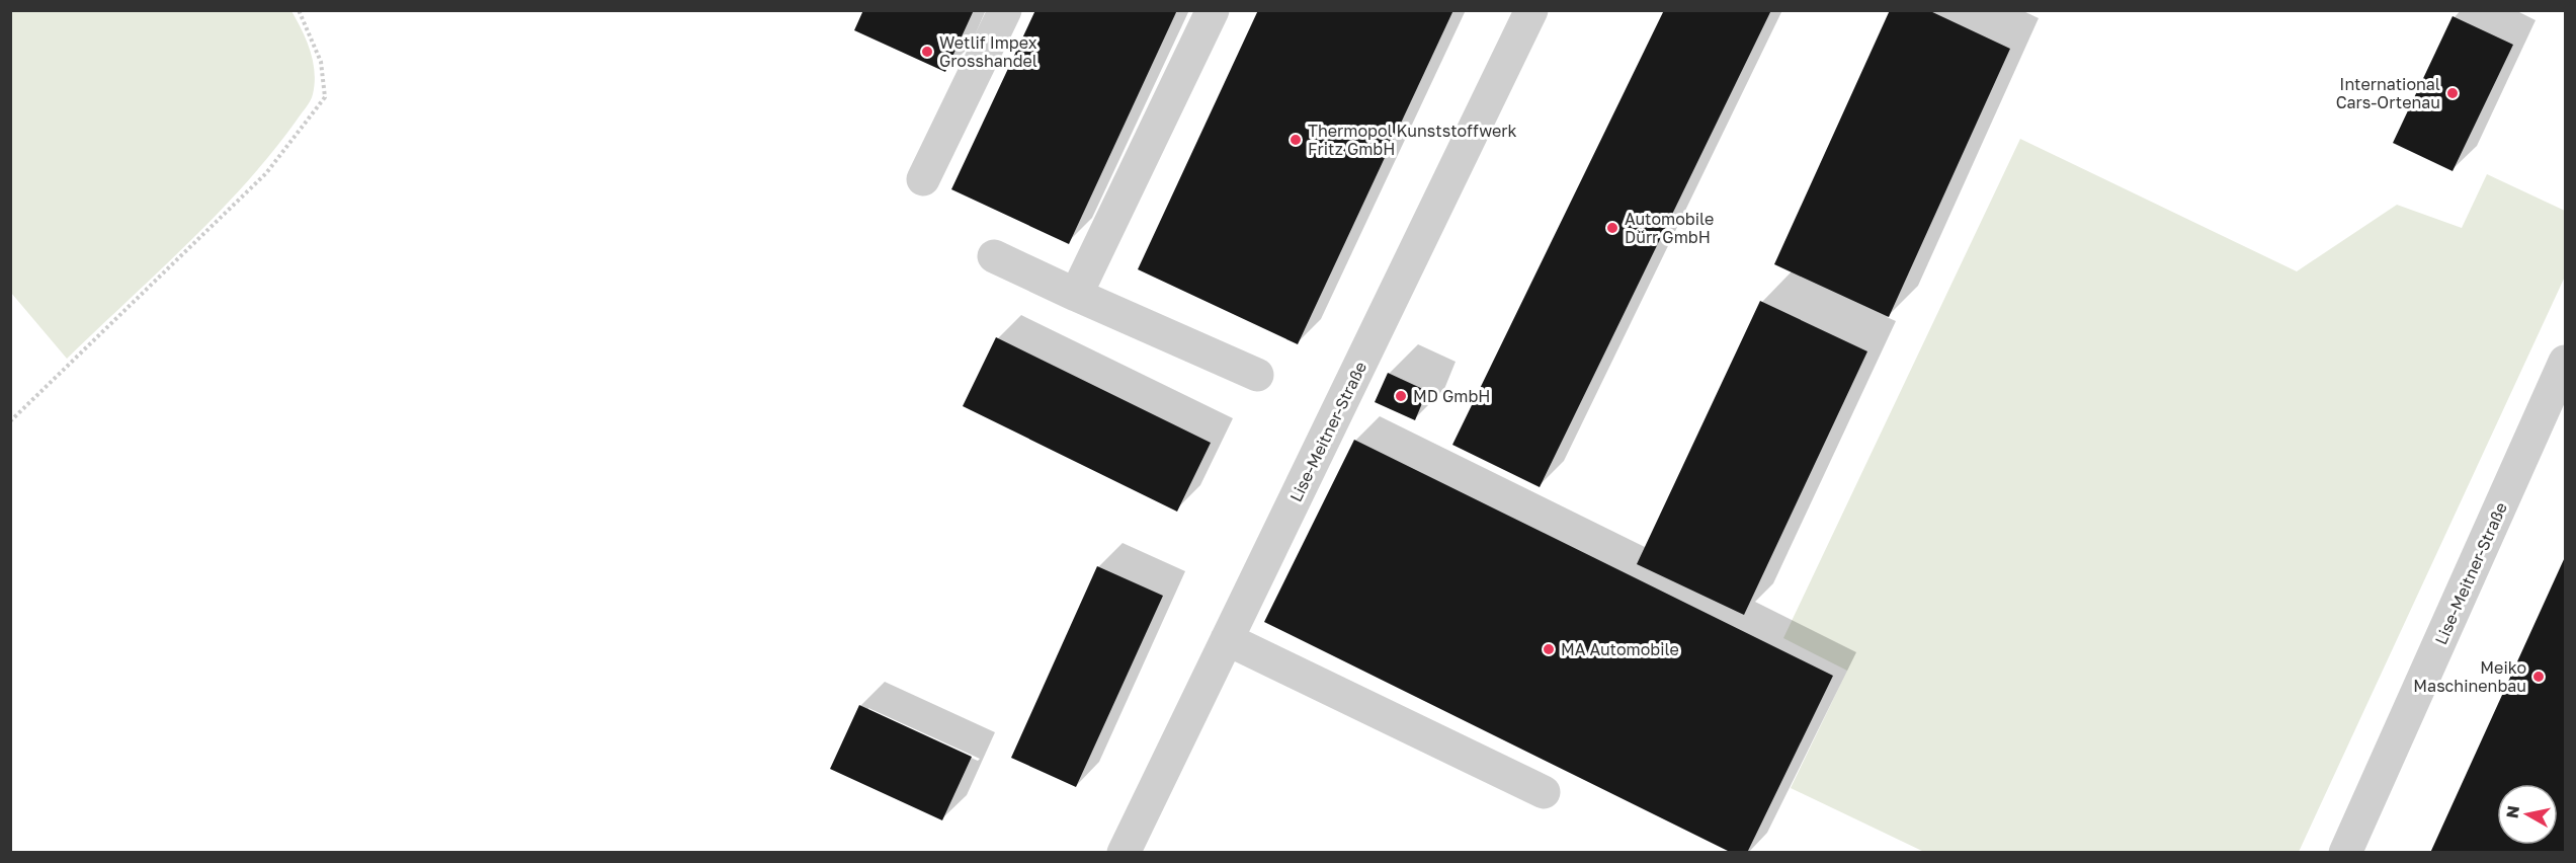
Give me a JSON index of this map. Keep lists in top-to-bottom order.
{
  "streets": {
    "street": ["Lise-Meitner-Straße"]
  },
  "places": [
    "Wetlif Impex Grosshandel",
    "International Cars-Ortenau",
    "Thermopol Kunststoffwerk Fritz GmbH",
    "Automobile Dürr GmbH",
    "MD GmbH",
    "MA Automobile",
    "Meiko Maschinenbau"
  ],
  "north": "left"
}
